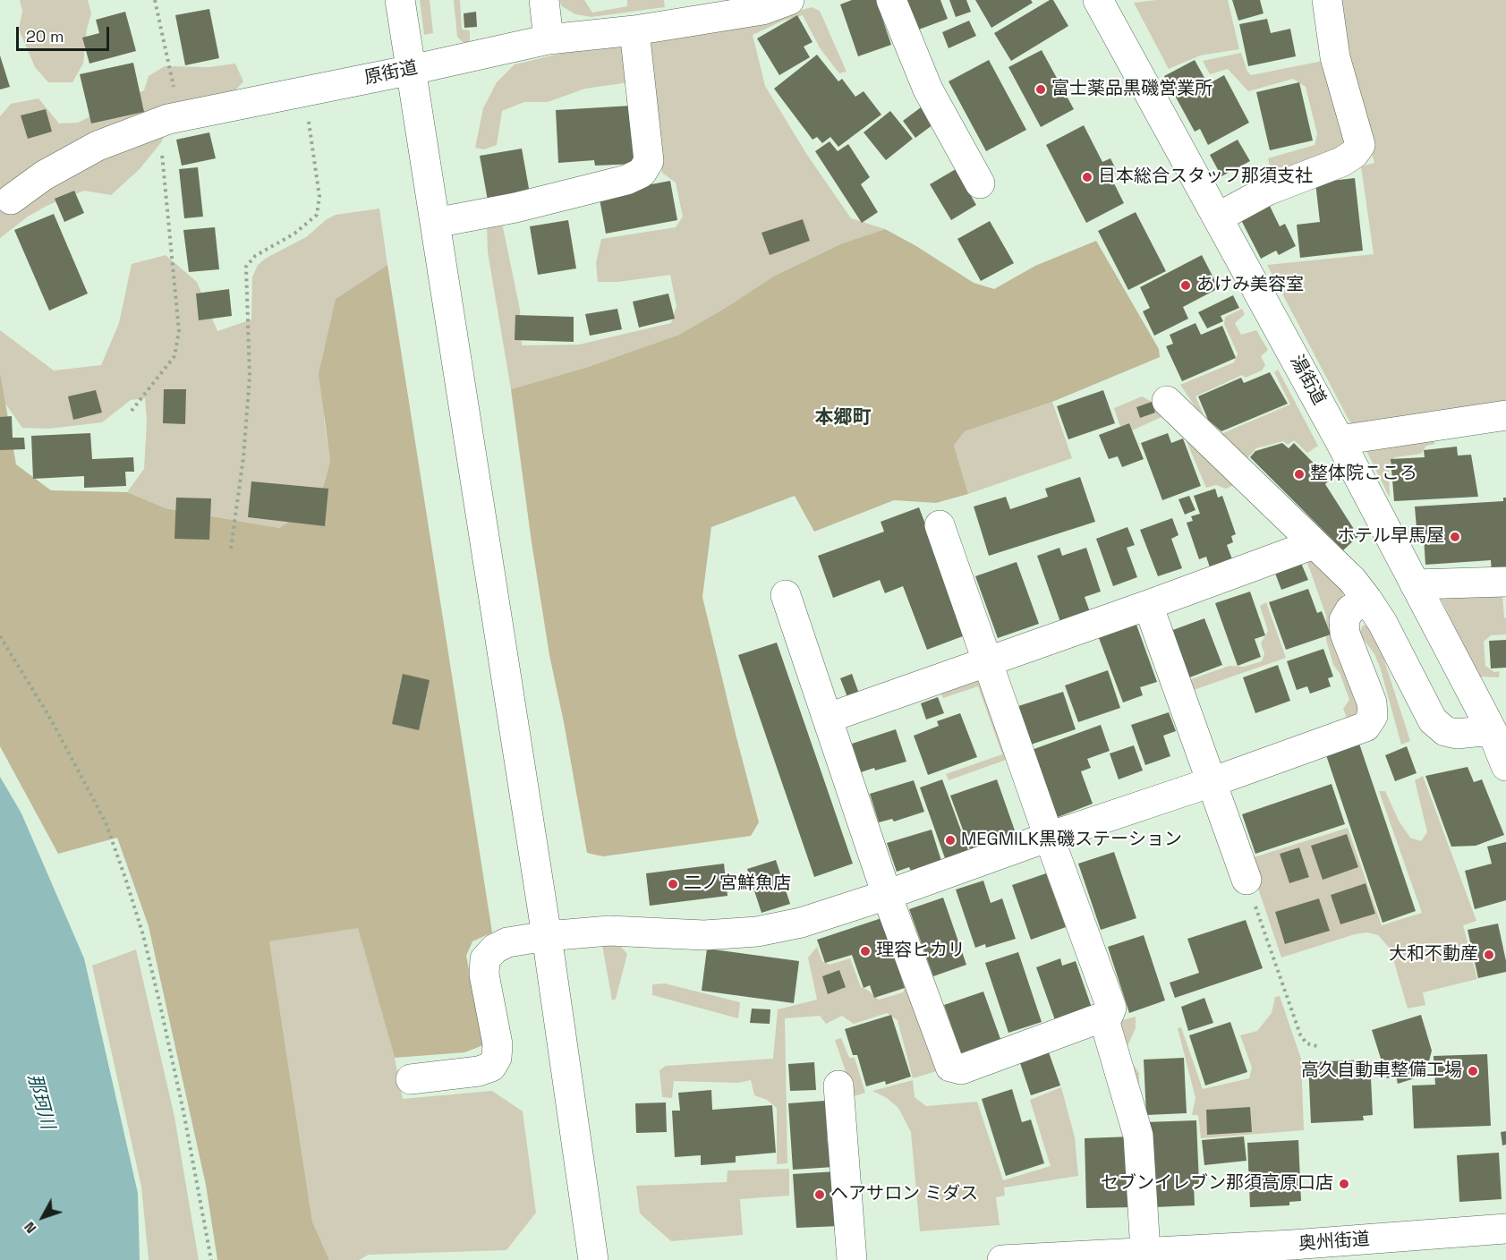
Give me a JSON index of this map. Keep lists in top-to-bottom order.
{
  "streets": {
    "street": ["原街道", "湯街道", "奥州街道"]
  },
  "districts": ["本郷町"],
  "water": ["那珂川"],
  "places": [
    "富士薬品黒磯営業所",
    "日本総合スタッフ那須支社",
    "あけみ美容室",
    "整体院こころ",
    "ホテル早馬屋",
    "MEGMILK黒磯ステーション",
    "二ノ宮鮮魚店",
    "理容ヒカリ",
    "大和不動産",
    "高久自動車整備工場",
    "セブンイレブン那須高原口店",
    "ヘアサロン ミダス"
  ],
  "scale_bar": "20 m",
  "north": "bottom left"
}
